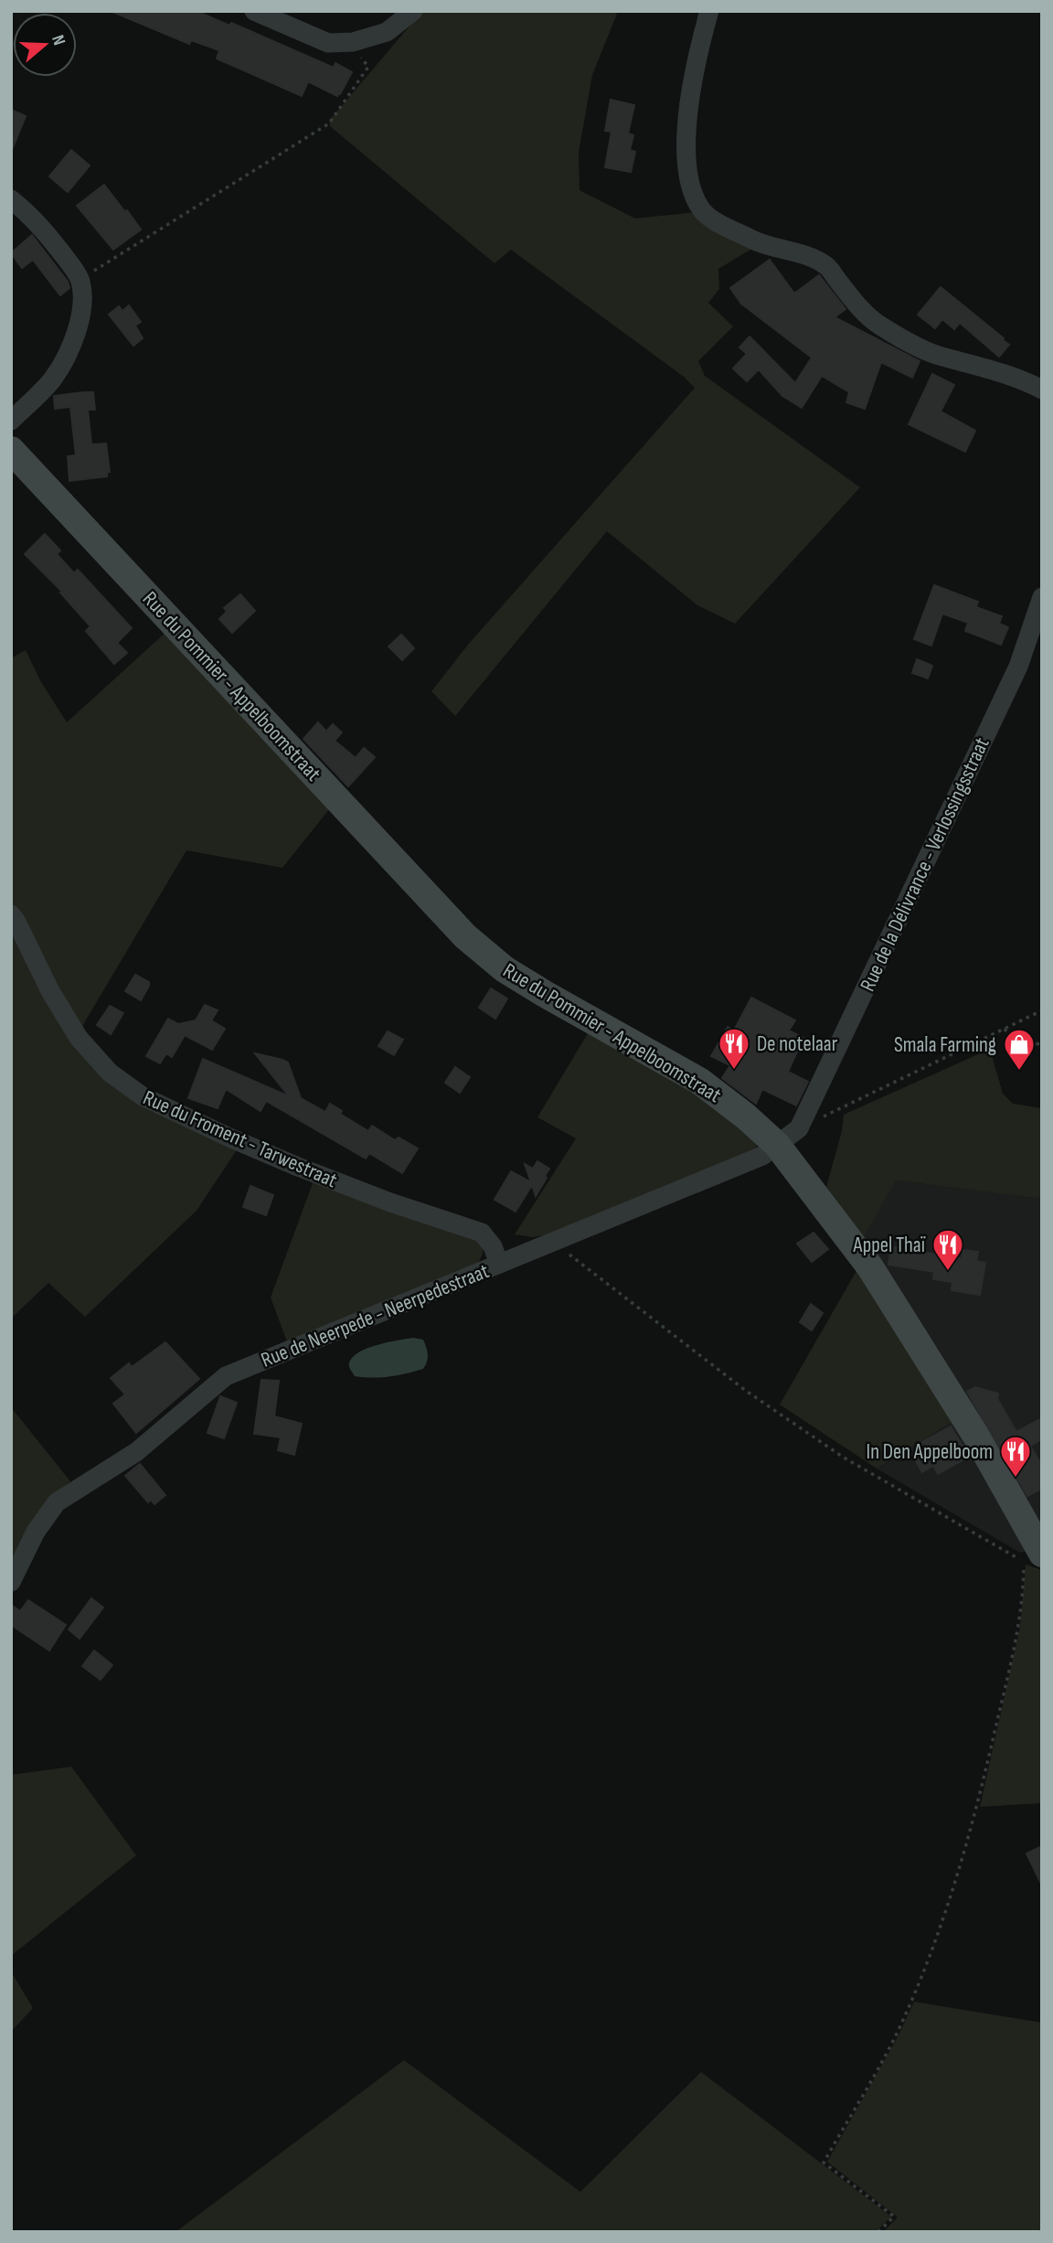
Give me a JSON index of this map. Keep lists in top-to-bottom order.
{
  "streets": {
    "street": [
      "Rue du Pommier - Appelboomstraat",
      "Rue de la Délivrance - Verlossingsstraat",
      "Rue du Froment - Tarwestraat",
      "Rue de Neerpede - Neerpedestraat"
    ]
  },
  "crossings": [
    ["Rue du Pommier - Appelboomstraat", "Rue de Neerpede - Neerpedestraat"],
    ["Rue de la Délivrance - Verlossingsstraat", "Rue de Neerpede - Neerpedestraat"],
    ["Rue du Froment - Tarwestraat", "Rue de Neerpede - Neerpedestraat"]
  ],
  "places": {
    "restaurant": ["De notelaar", "Appel Thaï", "In Den Appelboom"],
    "shop": ["Smala Farming"]
  },
  "north": "right"
}
